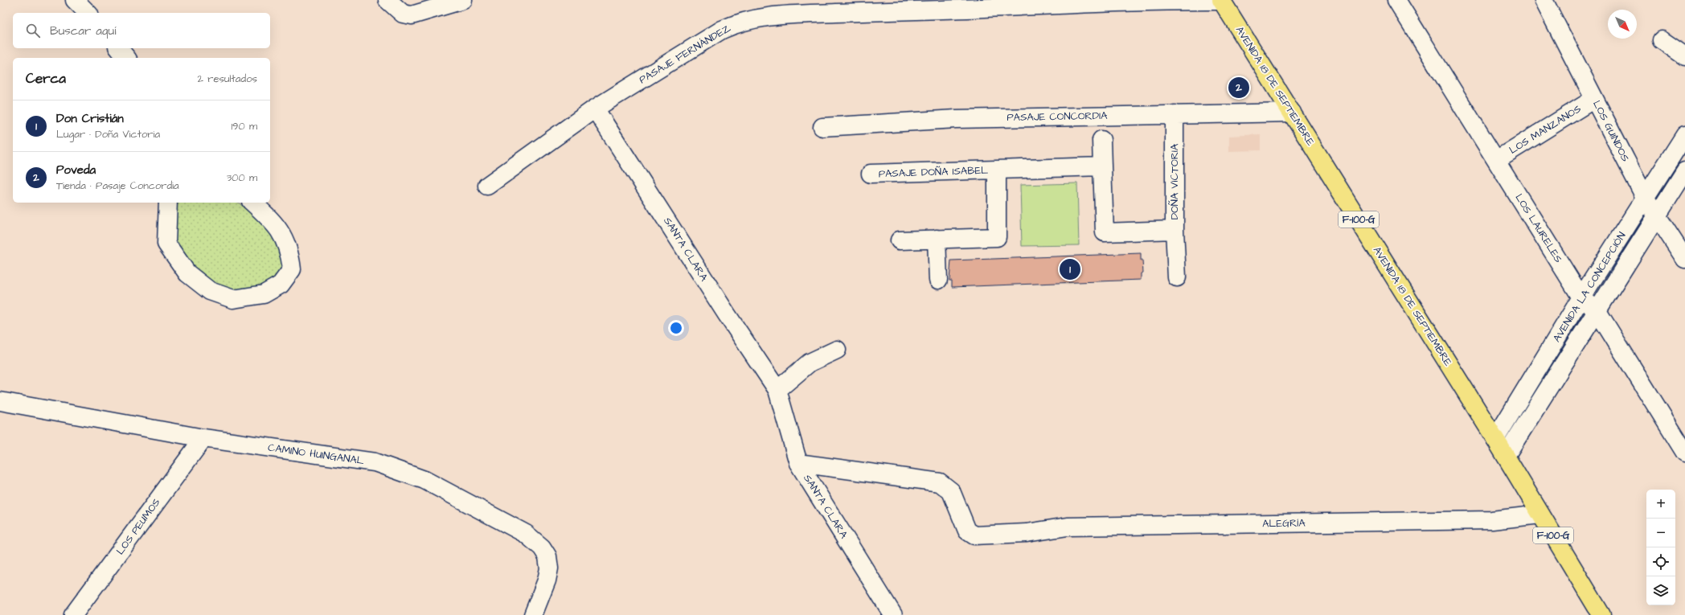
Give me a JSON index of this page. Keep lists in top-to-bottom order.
{
  "streets": {
    "main road": ["AVENIDA 18 DE SEPTIEMBRE", "F-100-G"],
    "street": [
      "PASAJE FERNÁNDEZ",
      "PASAJE CONCORDIA",
      "LOS MANZANOS",
      "LOS GUINDOS",
      "PASAJE DOÑA ISABEL",
      "DOÑA VICTORIA",
      "LOS LAURELES",
      "SANTA CLARA",
      "AVENIDA LA CONCEPCIÓN",
      "CAMINO HUINGANAL",
      "ALEGRÍA",
      "LOS PEUMOS"
    ]
  },
  "crossings": [
    ["PASAJE FERNÁNDEZ", "AVENIDA 18 DE SEPTIEMBRE"],
    ["PASAJE FERNÁNDEZ", "SANTA CLARA"],
    ["AVENIDA 18 DE SEPTIEMBRE", "PASAJE CONCORDIA"],
    ["AVENIDA 18 DE SEPTIEMBRE", "AVENIDA LA CONCEPCIÓN"],
    ["AVENIDA 18 DE SEPTIEMBRE", "ALEGRÍA"],
    ["PASAJE CONCORDIA", "DOÑA VICTORIA"],
    ["LOS MANZANOS", "LOS GUINDOS"],
    ["LOS MANZANOS", "LOS LAURELES"],
    ["LOS GUINDOS", "AVENIDA LA CONCEPCIÓN"],
    ["LOS LAURELES", "AVENIDA LA CONCEPCIÓN"],
    ["SANTA CLARA", "ALEGRÍA"],
    ["CAMINO HUINGANAL", "LOS PEUMOS"]
  ],
  "north": "bottom right",
  "page": {
    "search": "Buscar aquí",
    "heading": ["Cerca", "2 resultados"],
    "pins": ["2", "1"],
    "list": [
      {
        "mark": "1",
        "name": "Don Cristián",
        "note": "Lugar · Doña Victoria",
        "value": "190 m"
      },
      {
        "mark": "2",
        "name": "Poveda",
        "note": "Tienda · Pasaje Concordia",
        "value": "300 m"
      }
    ],
    "map_buttons": ["+", "−"]
  }
}
